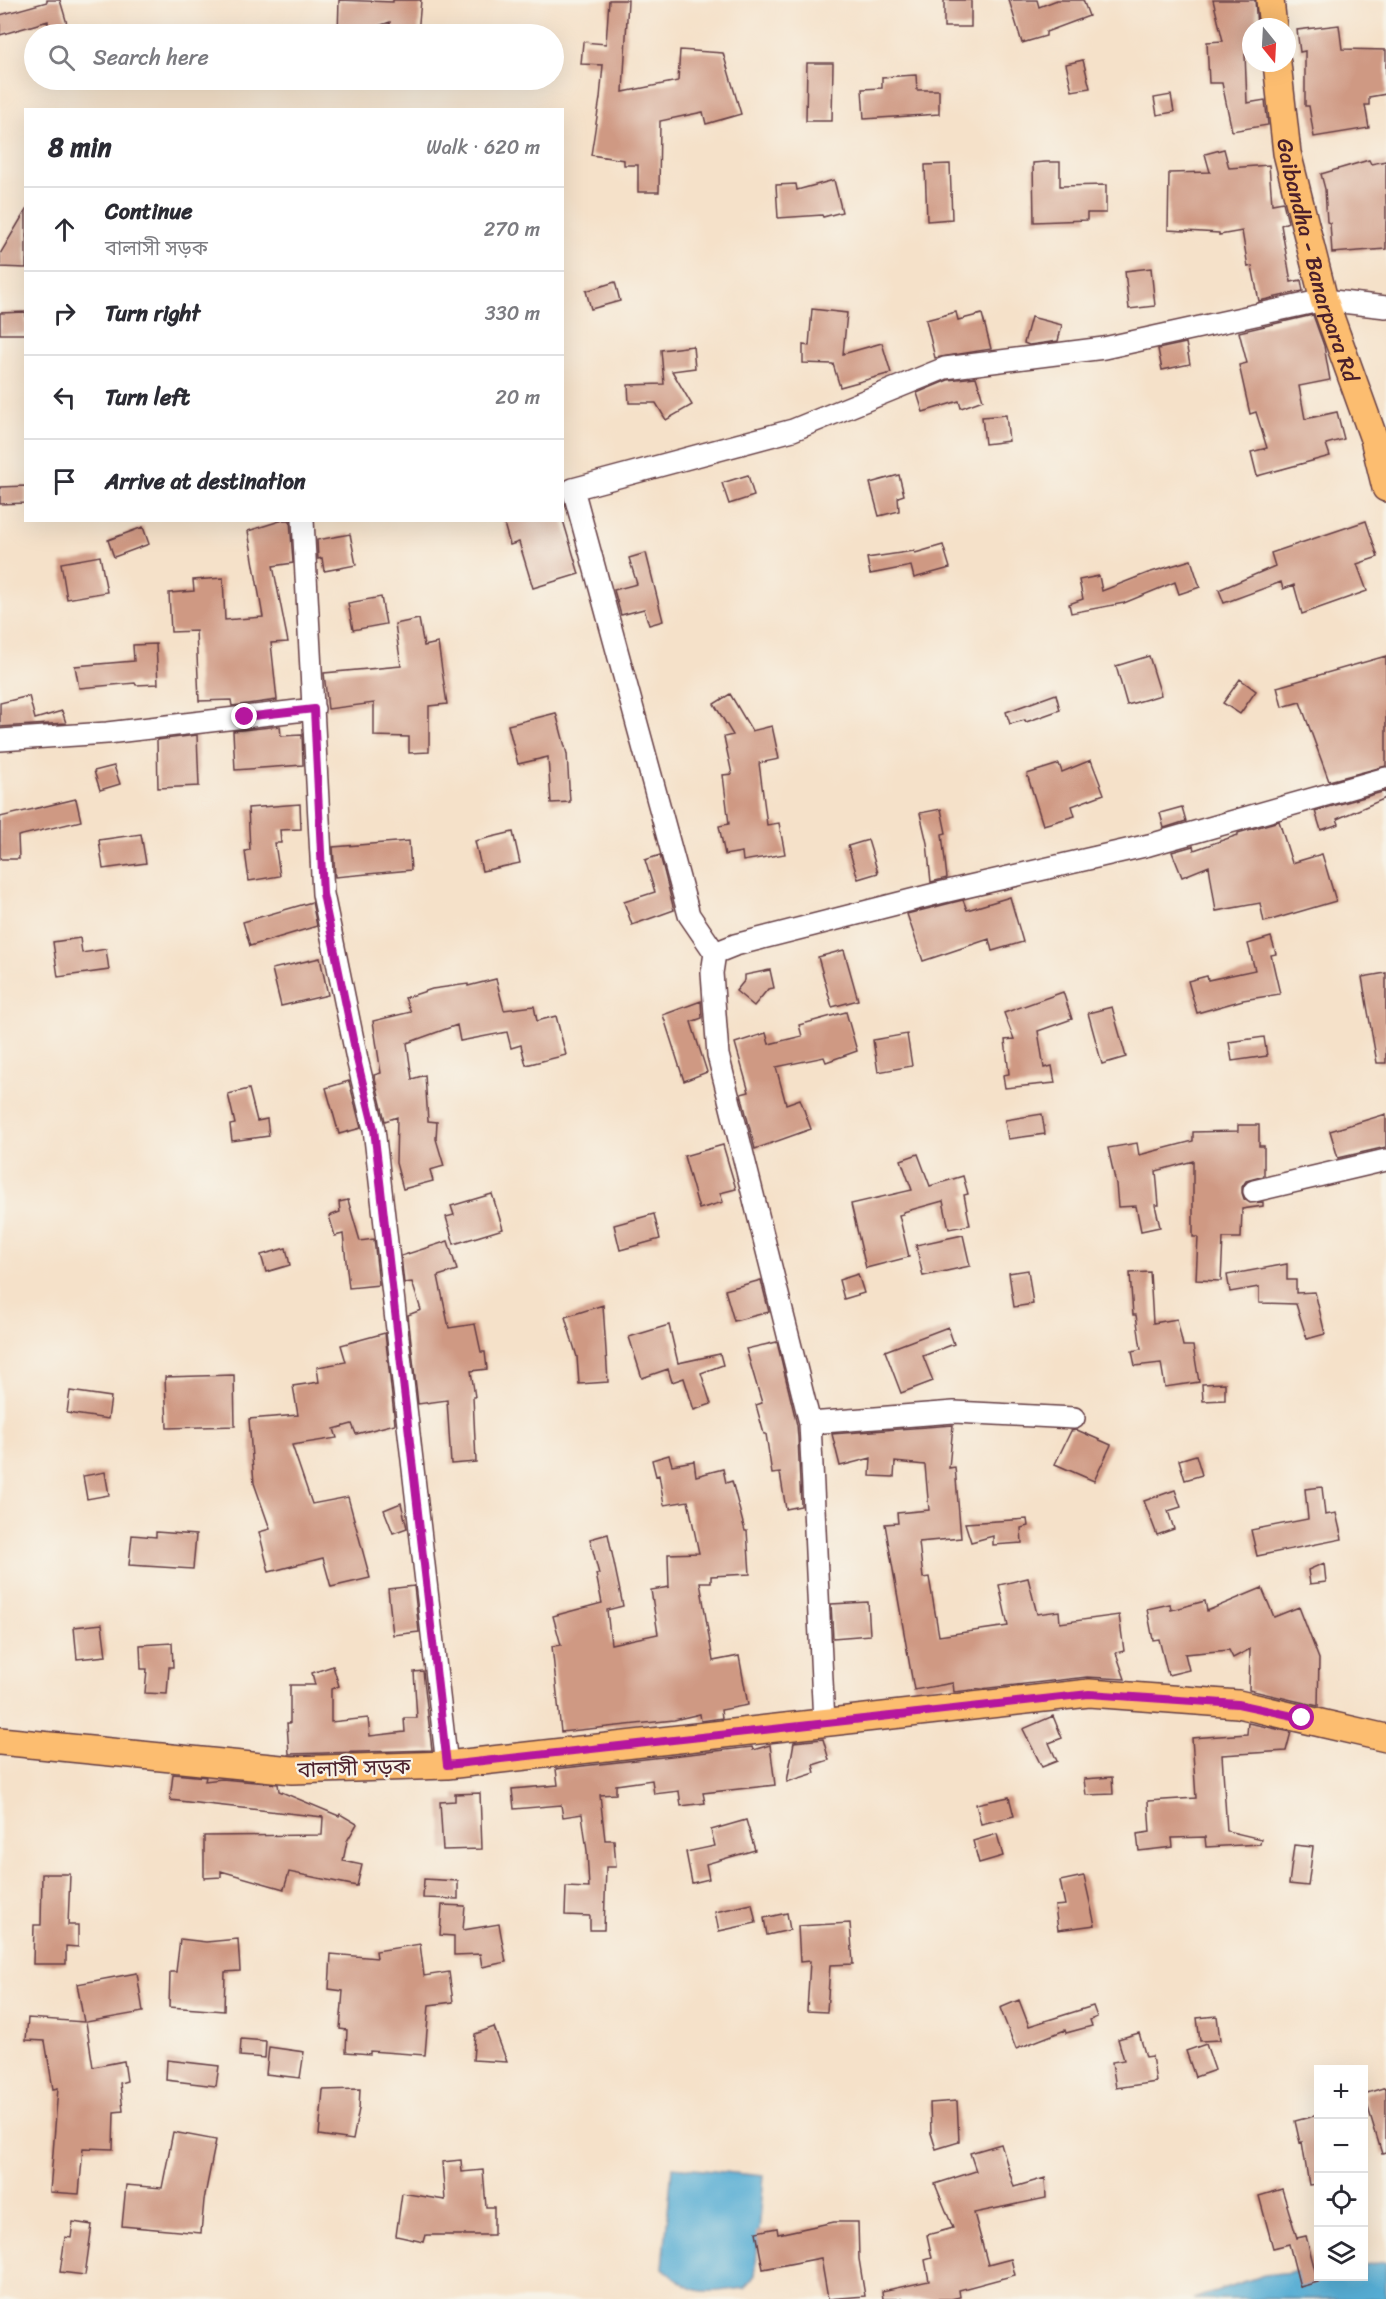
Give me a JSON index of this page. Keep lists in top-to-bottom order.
{
  "streets": {
    "main road": ["Gaibandha - Banarpara Rd", "বালাসী সড়ক"]
  },
  "north": "bottom",
  "page": {
    "search": "Search here",
    "heading": ["8 min", "Walk · 620 m"],
    "list": [
      ["Continue", "বালাসী সড়ক", "270 m"],
      ["Turn right", "330 m"],
      ["Turn left", "20 m"],
      "Arrive at destination"
    ],
    "map_buttons": ["+", "−"]
  }
}
